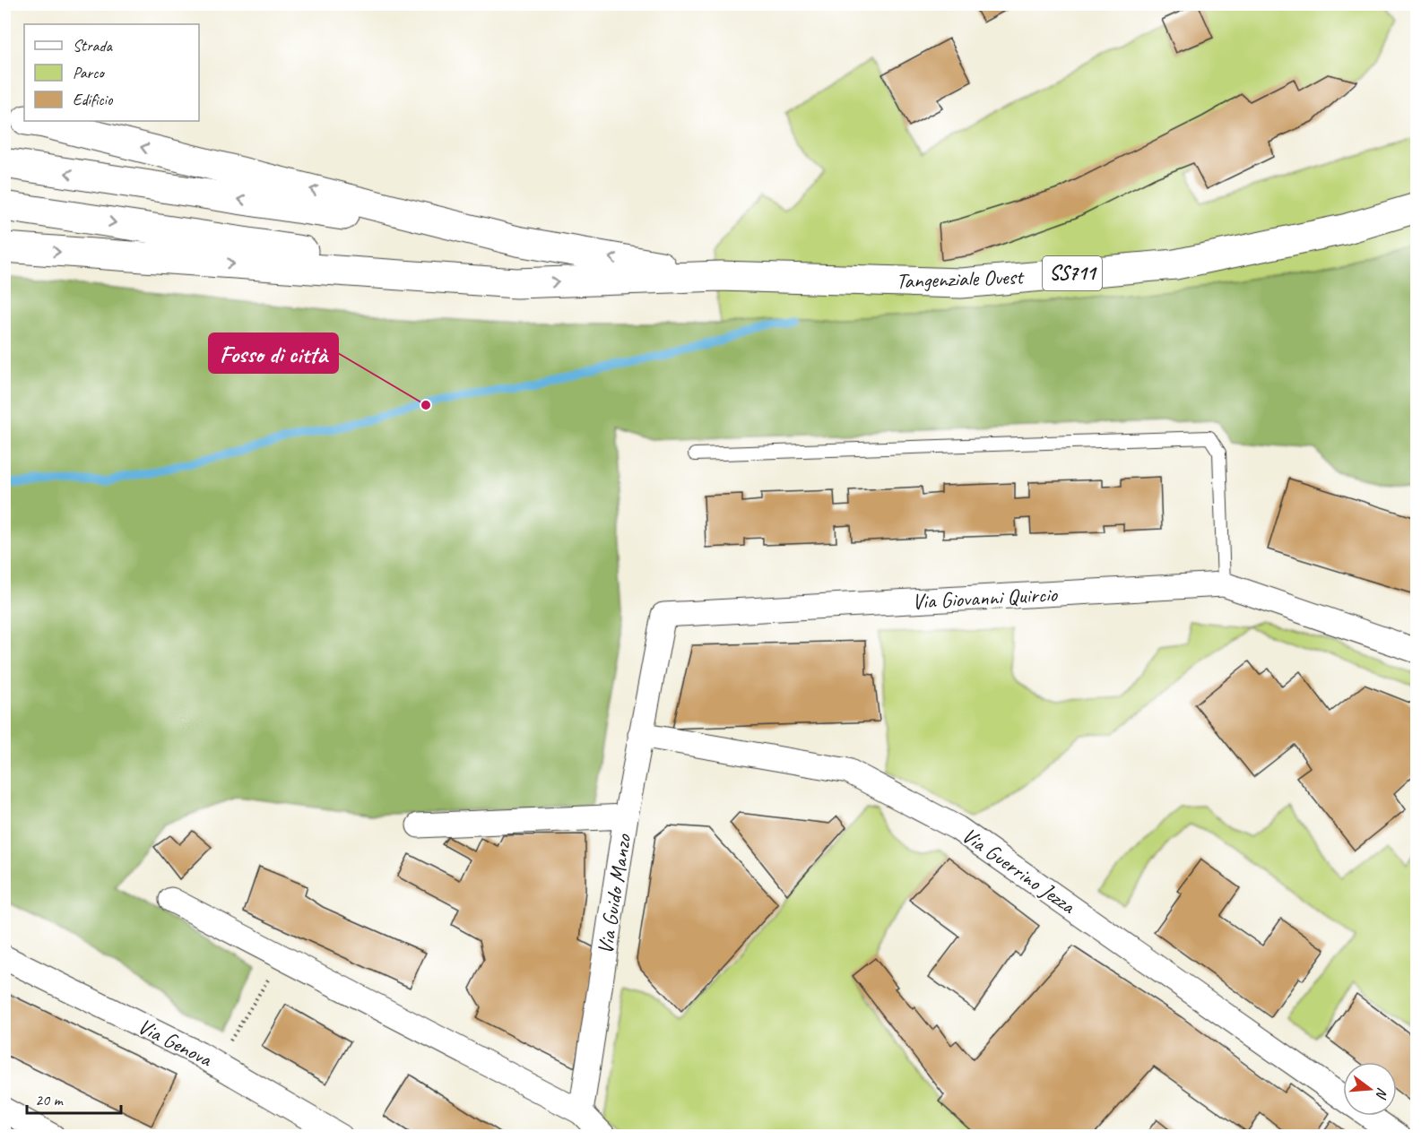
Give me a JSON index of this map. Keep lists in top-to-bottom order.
{
  "streets": {
    "main road": ["SS711", "Tangenziale Ovest"],
    "street": [
      "Via Giovanni Quircio",
      "Via Guerrino Jezza",
      "Via Guido Manzo",
      "Via Genova"
    ]
  },
  "crossings": [
    ["Via Giovanni Quircio", "Via Guerrino Jezza"]
  ],
  "places": ["Fosso di città"],
  "legend": ["Strada", "Parco", "Edificio"],
  "scale_bar": "20 m",
  "north": "right"
}
